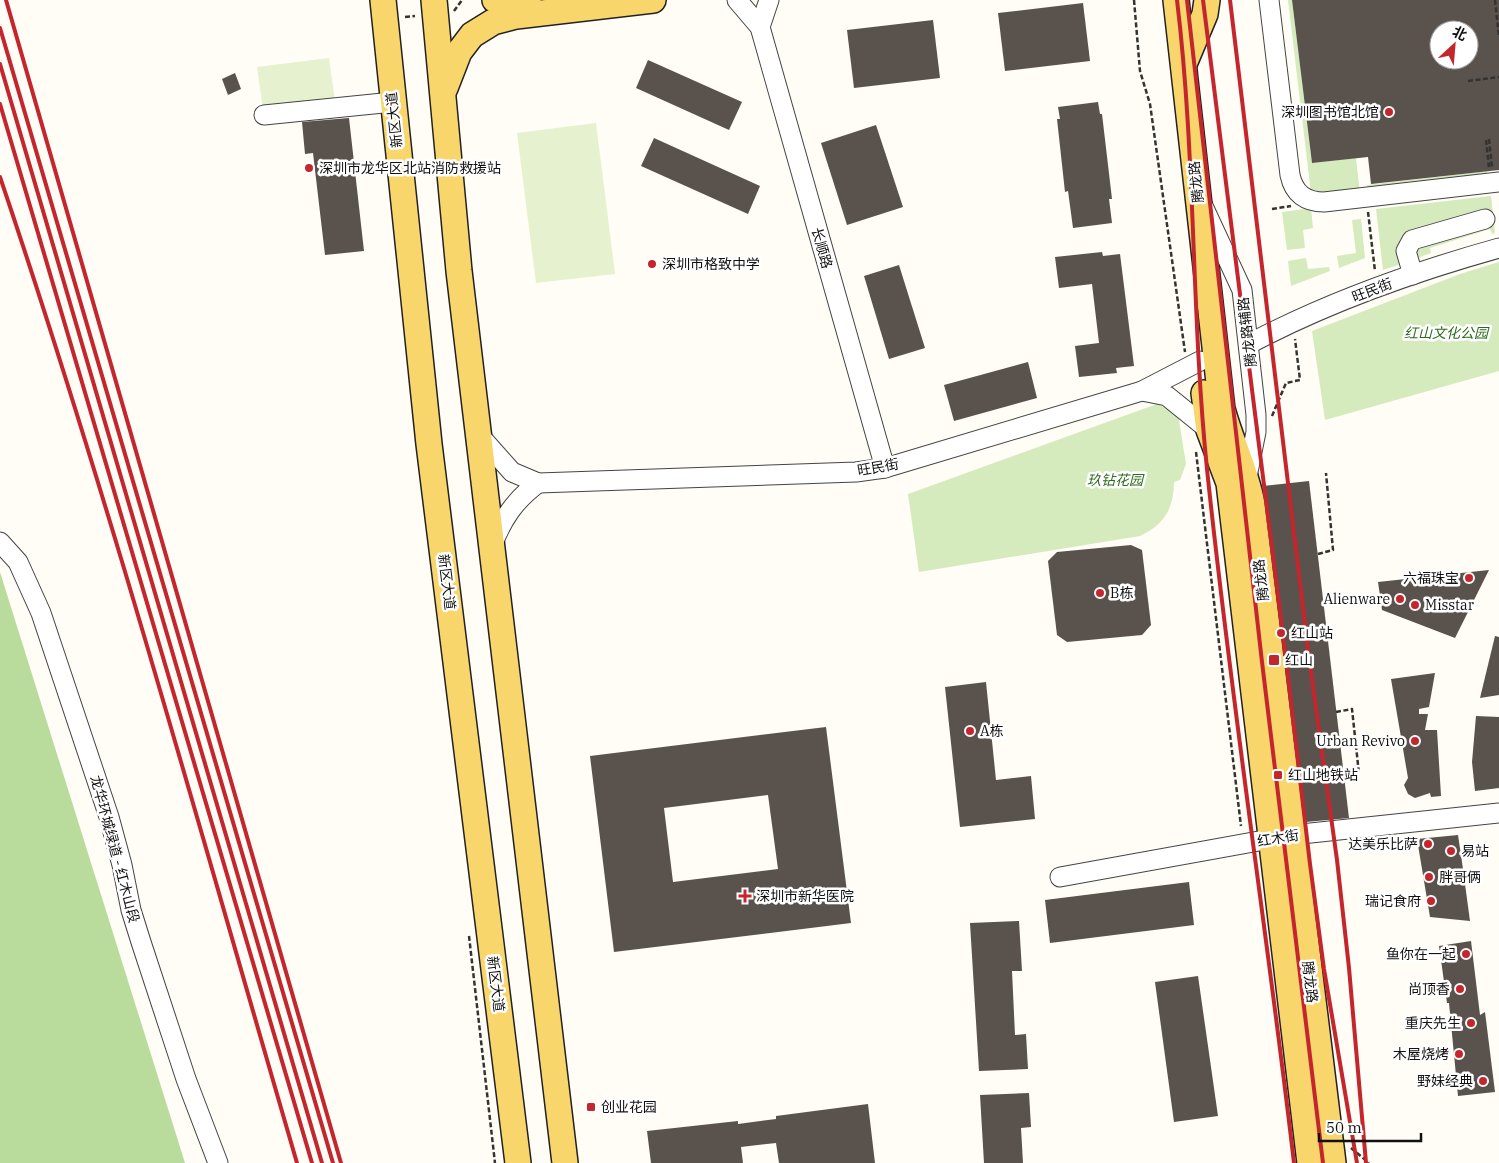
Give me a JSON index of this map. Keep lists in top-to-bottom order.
{
  "streets": {
    "main road": ["新区大道", "腾龙路"],
    "street": [
      "长顺路",
      "旺民街",
      "腾龙路辅路",
      "红木街",
      "龙华环城绿道 - 红木山段"
    ]
  },
  "crossings": [
    ["腾龙路", "旺民街"],
    ["腾龙路", "腾龙路辅路"],
    ["腾龙路", "红木街"],
    ["长顺路", "旺民街"],
    ["旺民街", "腾龙路辅路"]
  ],
  "parks": ["红山文化公园", "玖钻花园"],
  "places": {
    "other": [
      "深圳图书馆北馆",
      "深圳市龙华区北站消防救援站",
      "深圳市格致中学",
      "六福珠宝",
      "B栋",
      "Alienware",
      "Misstar",
      "红山站",
      "A栋",
      "Urban Revivo",
      "达美乐比萨",
      "易站",
      "胖哥俩",
      "瑞记食府",
      "鱼你在一起",
      "尚顶香",
      "重庆先生",
      "木屋烧烤",
      "野妹经典"
    ],
    "transit": ["红山", "红山地铁站", "创业花园"],
    "health": ["深圳市新华医院"]
  },
  "scale_bar": "50 m",
  "north": "top right"
}
